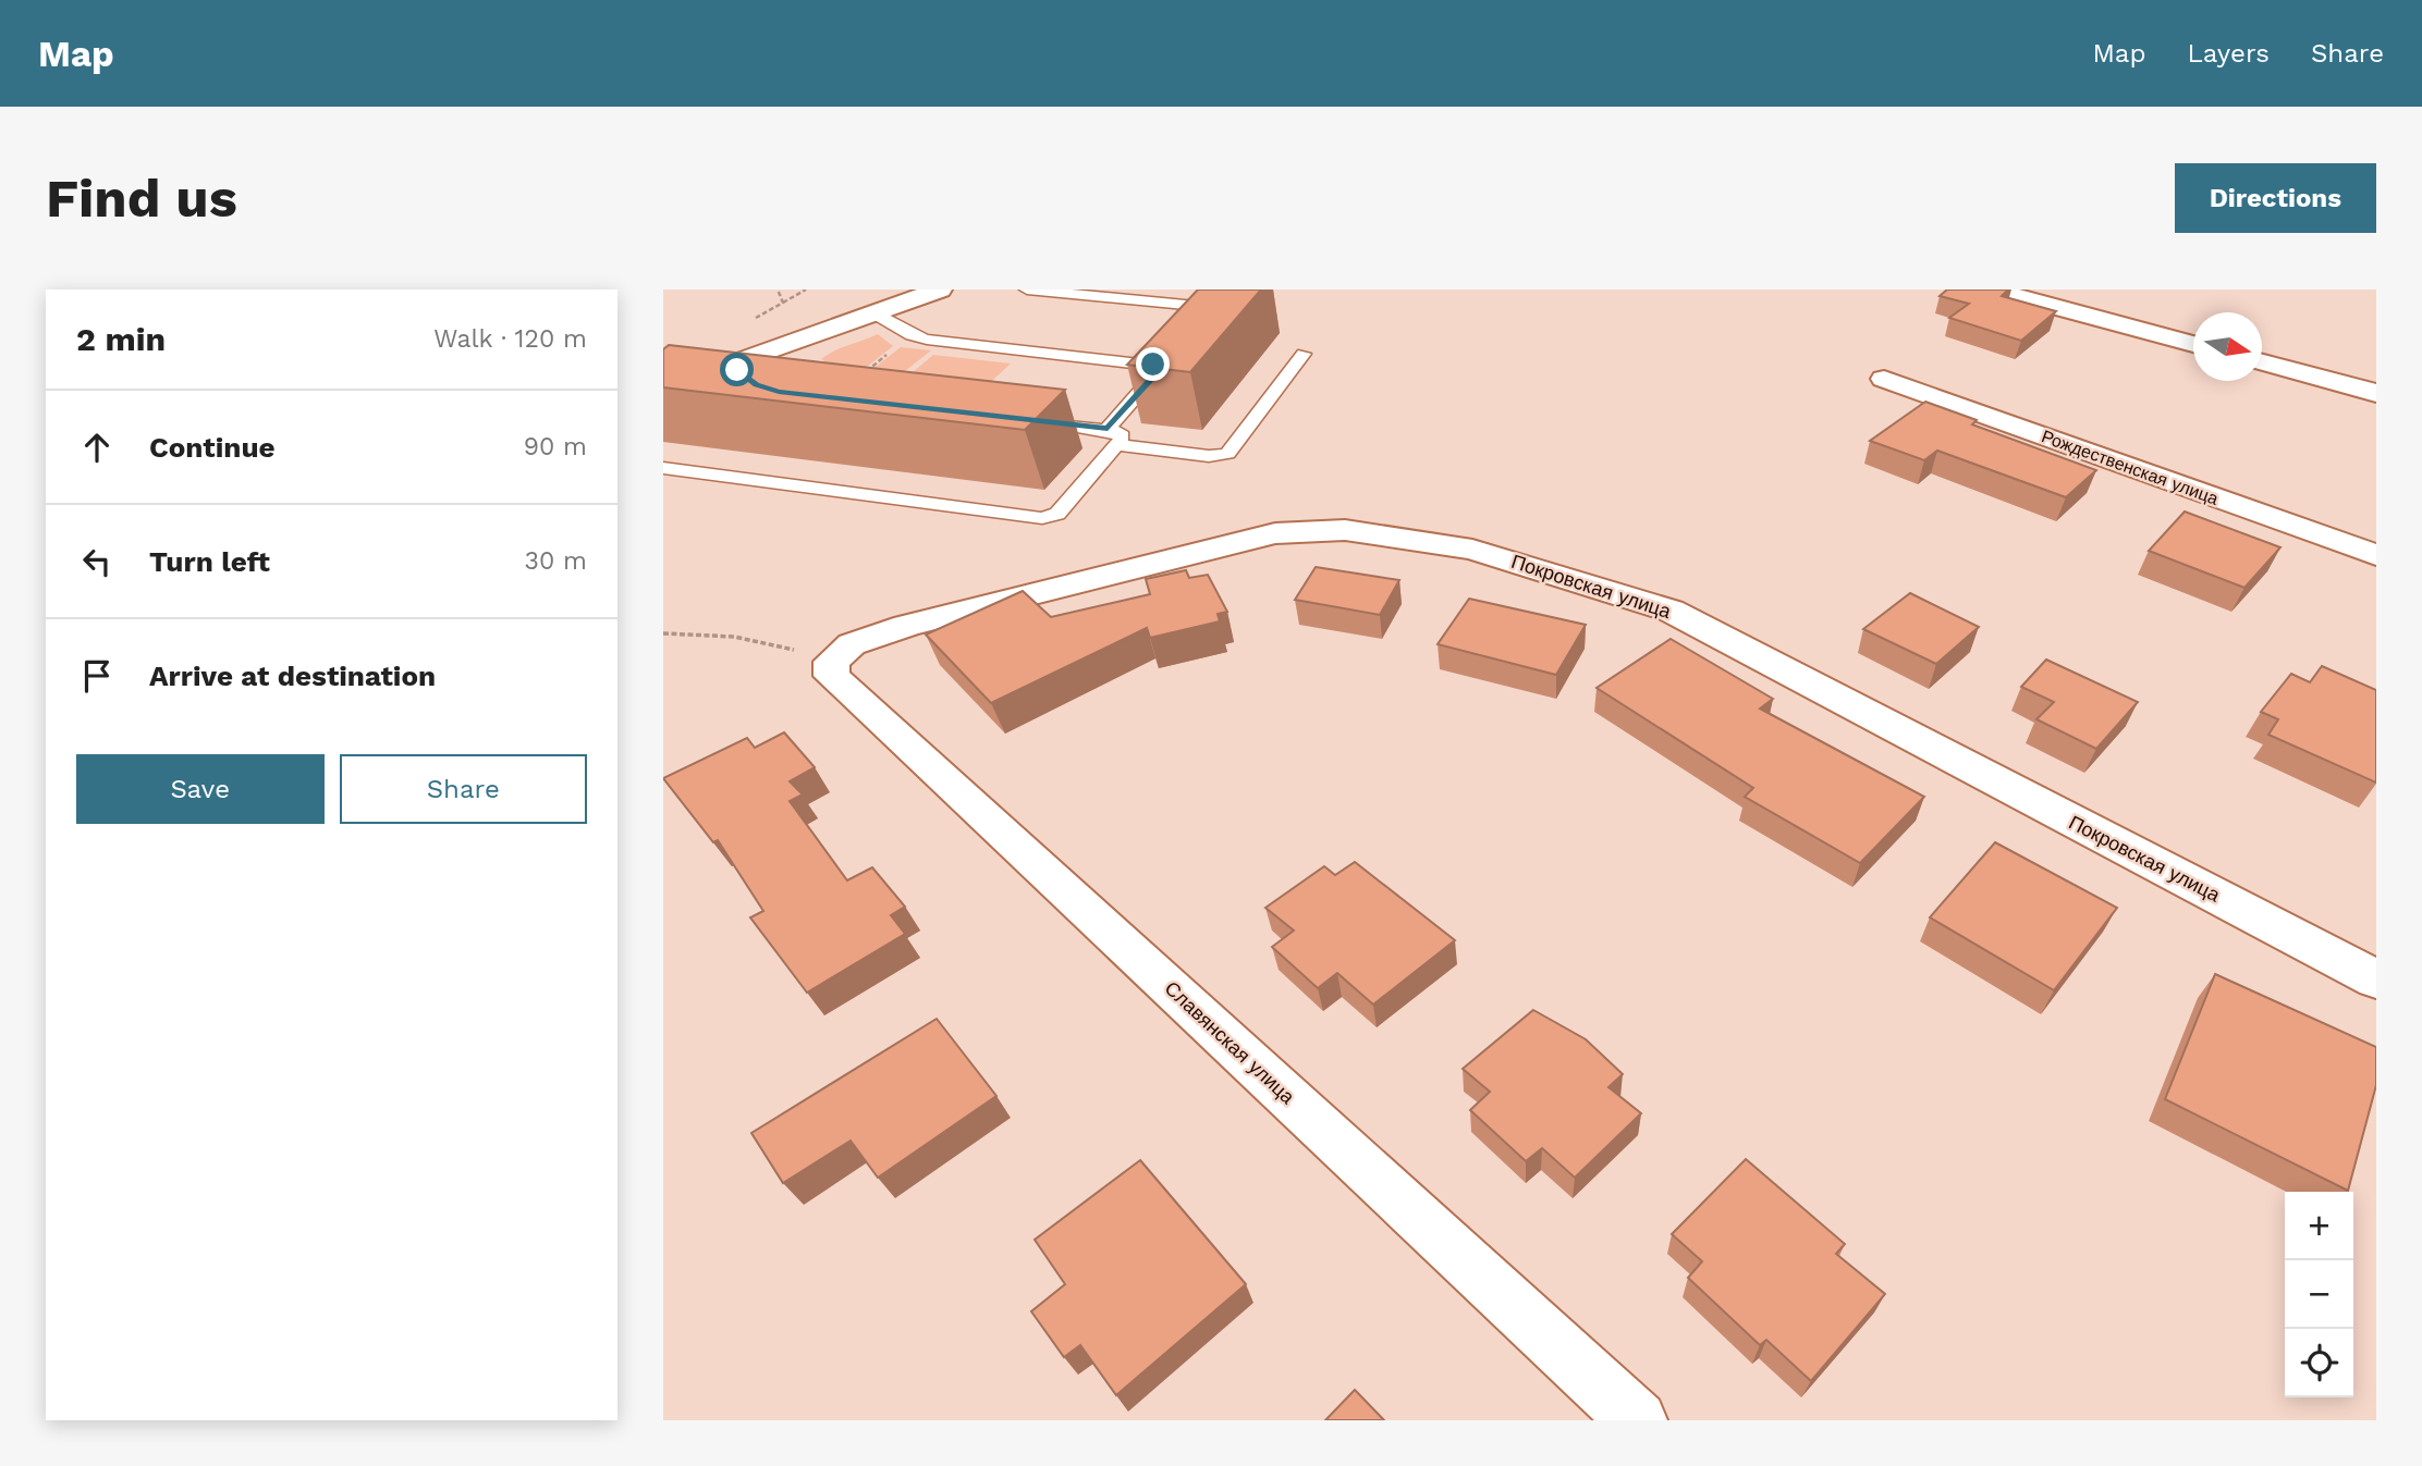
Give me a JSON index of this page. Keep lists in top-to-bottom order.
{
  "streets": {
    "street": ["Рождественская улица", "Покровская улица", "Славянская улица"]
  },
  "crossings": [
    ["Покровская улица", "Славянская улица"]
  ],
  "north": "right",
  "page": {
    "header": "Map",
    "nav": ["Map", "Layers", "Share"],
    "buttons": [
      "Directions",
      ["Save", "Share"]
    ],
    "title": "Find us",
    "heading": ["2 min", "Walk · 120 m"],
    "list": [
      ["Continue", "90 m"],
      ["Turn left", "30 m"],
      "Arrive at destination"
    ],
    "map_buttons": ["+", "−"]
  }
}
